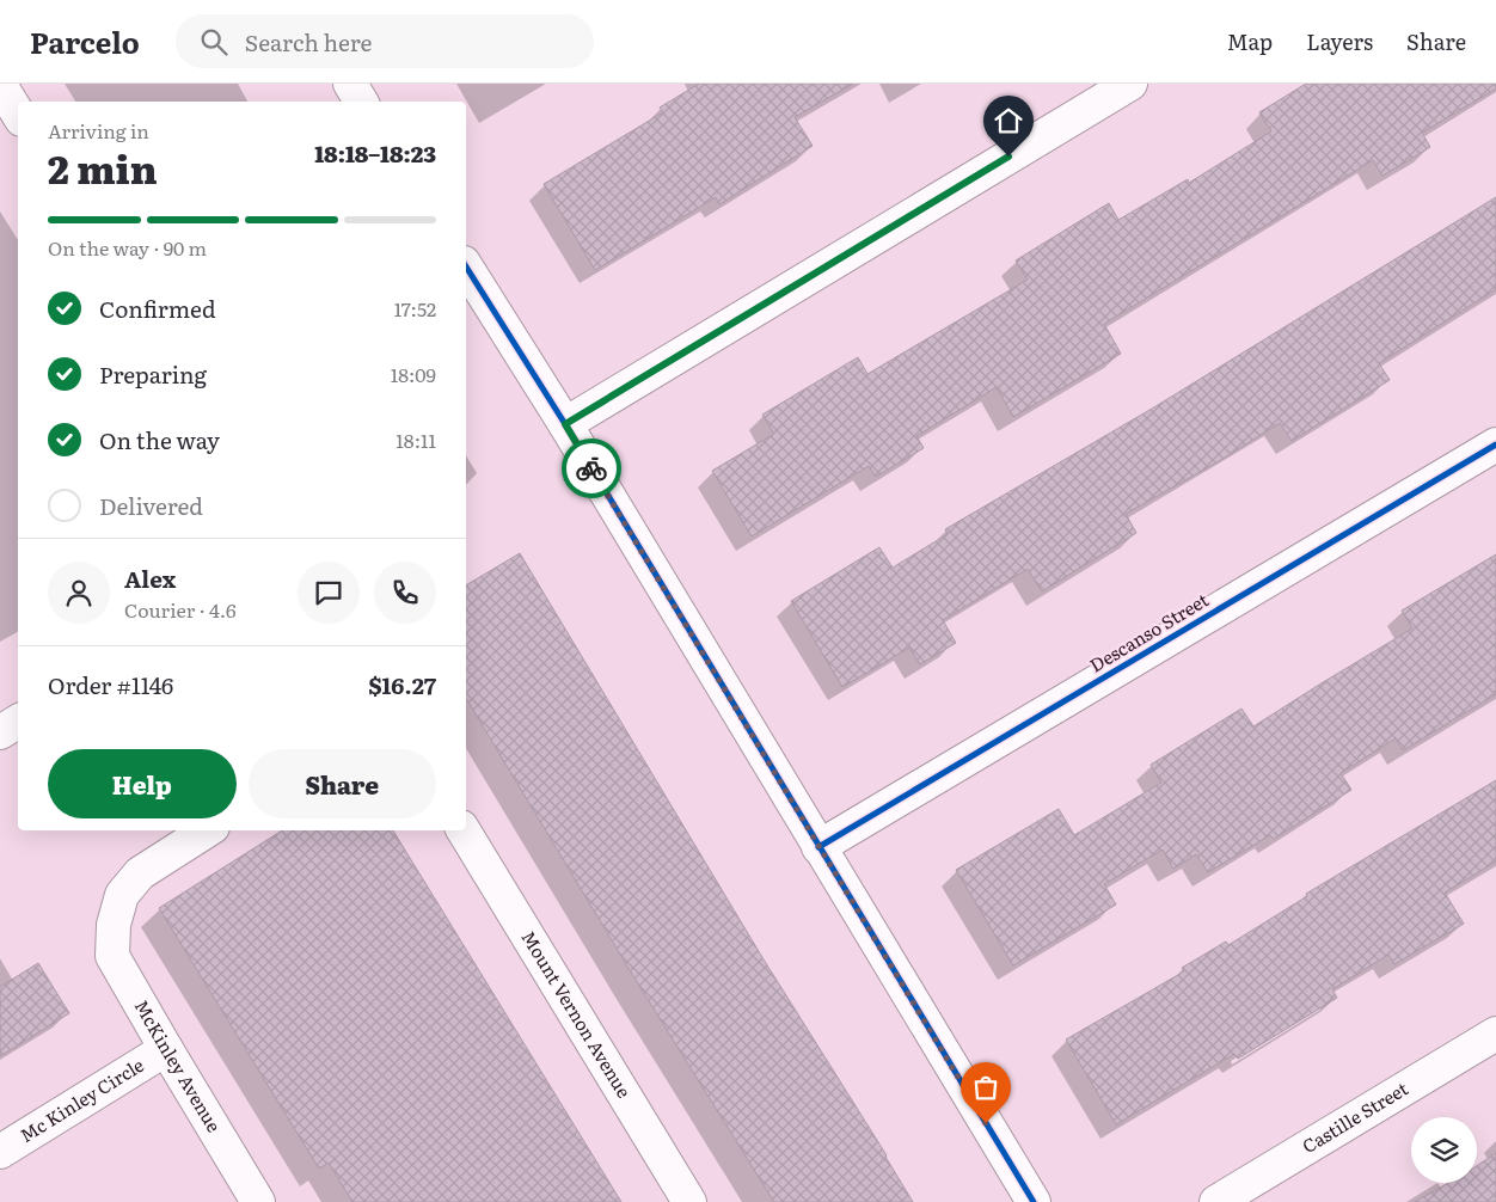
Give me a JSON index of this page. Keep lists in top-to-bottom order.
{
  "streets": {
    "street": [
      "Descanso Street",
      "Mount Vernon Avenue",
      "McKinley Avenue",
      "Mc Kinley Circle",
      "Castille Street"
    ]
  },
  "crossings": [
    ["McKinley Avenue", "Mc Kinley Circle"]
  ],
  "page": {
    "header": "Parcelo",
    "search": "Search here",
    "nav": ["Map", "Layers", "Share"],
    "heading": ["2 min", "Arriving in", "18:18–18:23"],
    "panel": [
      "Alex",
      "Courier · 4.6",
      "Order #1146",
      "$16.27"
    ],
    "bar": "On the way · 90 m",
    "list": [
      ["Confirmed", "17:52"],
      ["Preparing", "18:09"],
      ["On the way", "18:11"],
      "Delivered"
    ],
    "buttons": ["Help", "Share"]
  }
}
